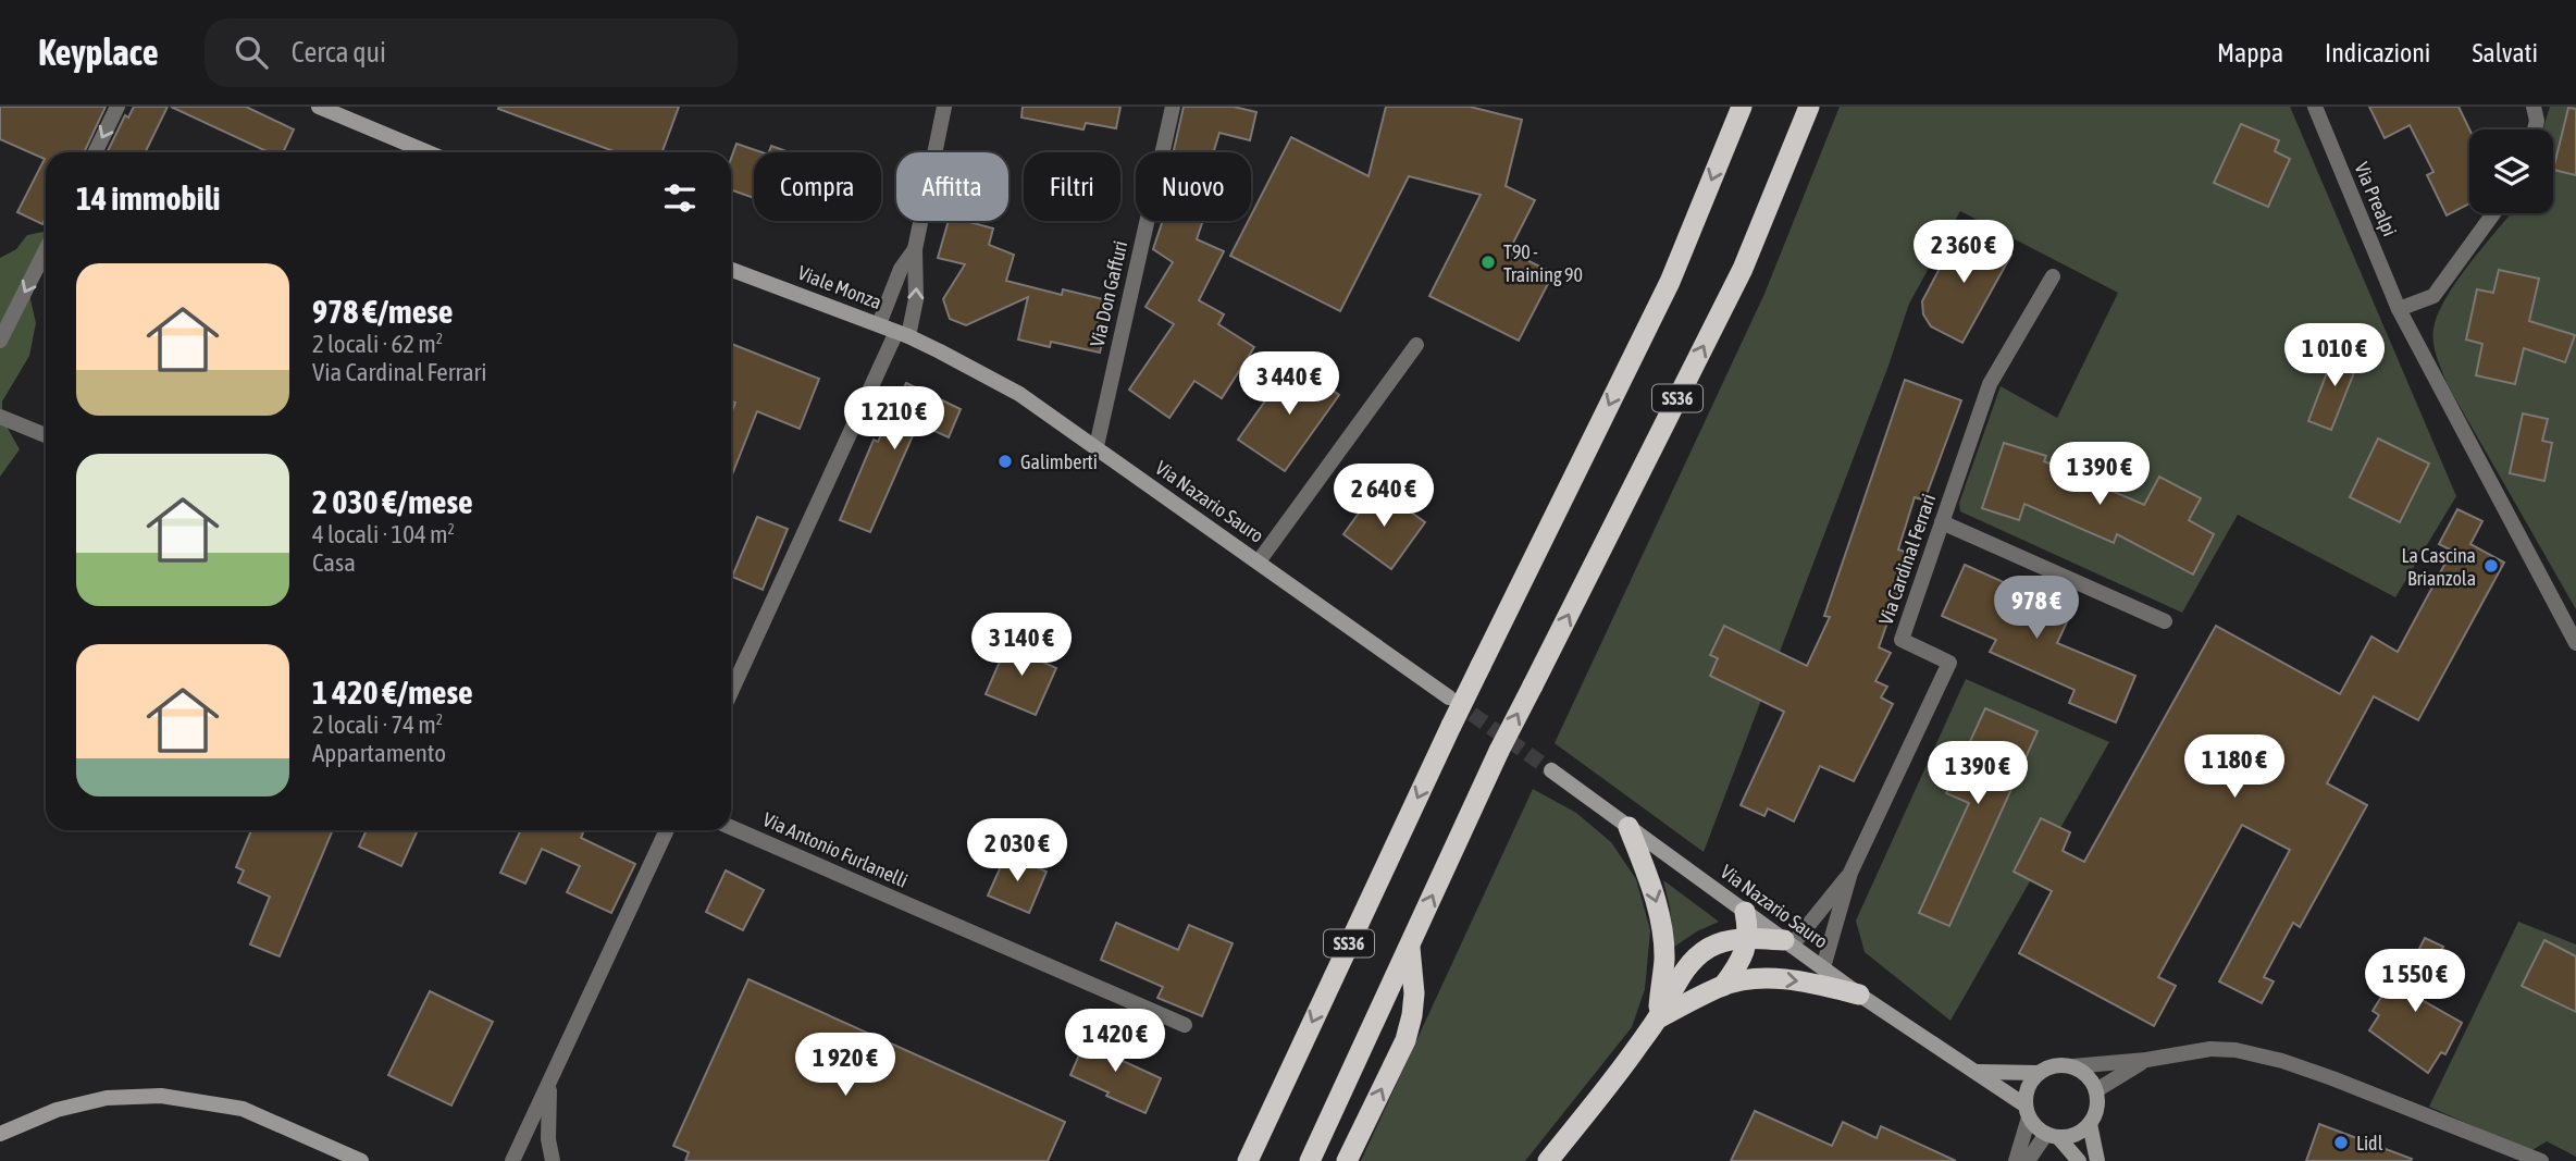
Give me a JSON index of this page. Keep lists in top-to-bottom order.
{
  "streets": {
    "highway": ["SS36"],
    "main road": ["Viale Monza", "Via Nazario Sauro"],
    "street": [
      "Via Prealpi",
      "Via Don Gaffuri",
      "Via Cardinal Ferrari",
      "Via Antonio Furlanelli"
    ]
  },
  "crossings": [
    ["Viale Monza", "Via Nazario Sauro"],
    ["Via Don Gaffuri", "Via Nazario Sauro"],
    ["Via Nazario Sauro", "Via Cardinal Ferrari"]
  ],
  "places": [
    "T90 - Training 90",
    "Galimberti",
    "La Cascina Brianzola",
    "Lidl"
  ],
  "page": {
    "header": "Keyplace",
    "search": "Cerca qui",
    "nav": ["Mappa", "Indicazioni", "Salvati"],
    "chip": [
      "Compra",
      "Affitta",
      "Filtri",
      "Nuovo"
    ],
    "heading": "14 immobili",
    "price": [
      "2 360 €",
      "1 010 €",
      "3 440 €",
      "1 210 €",
      "1 390 €",
      "2 640 €",
      "978 €",
      "3 140 €",
      "1 180 €",
      "1 390 €",
      "2 030 €",
      "1 550 €",
      "1 420 €",
      "1 920 €"
    ],
    "list": [
      {
        "name": "978 €/mese",
        "note": "2 locali · 62 m² · Via Cardinal Ferrari"
      },
      {
        "name": "2 030 €/mese",
        "note": "4 locali · 104 m² · Casa"
      },
      {
        "name": "1 420 €/mese",
        "note": "2 locali · 74 m² · Appartamento"
      }
    ]
  }
}
